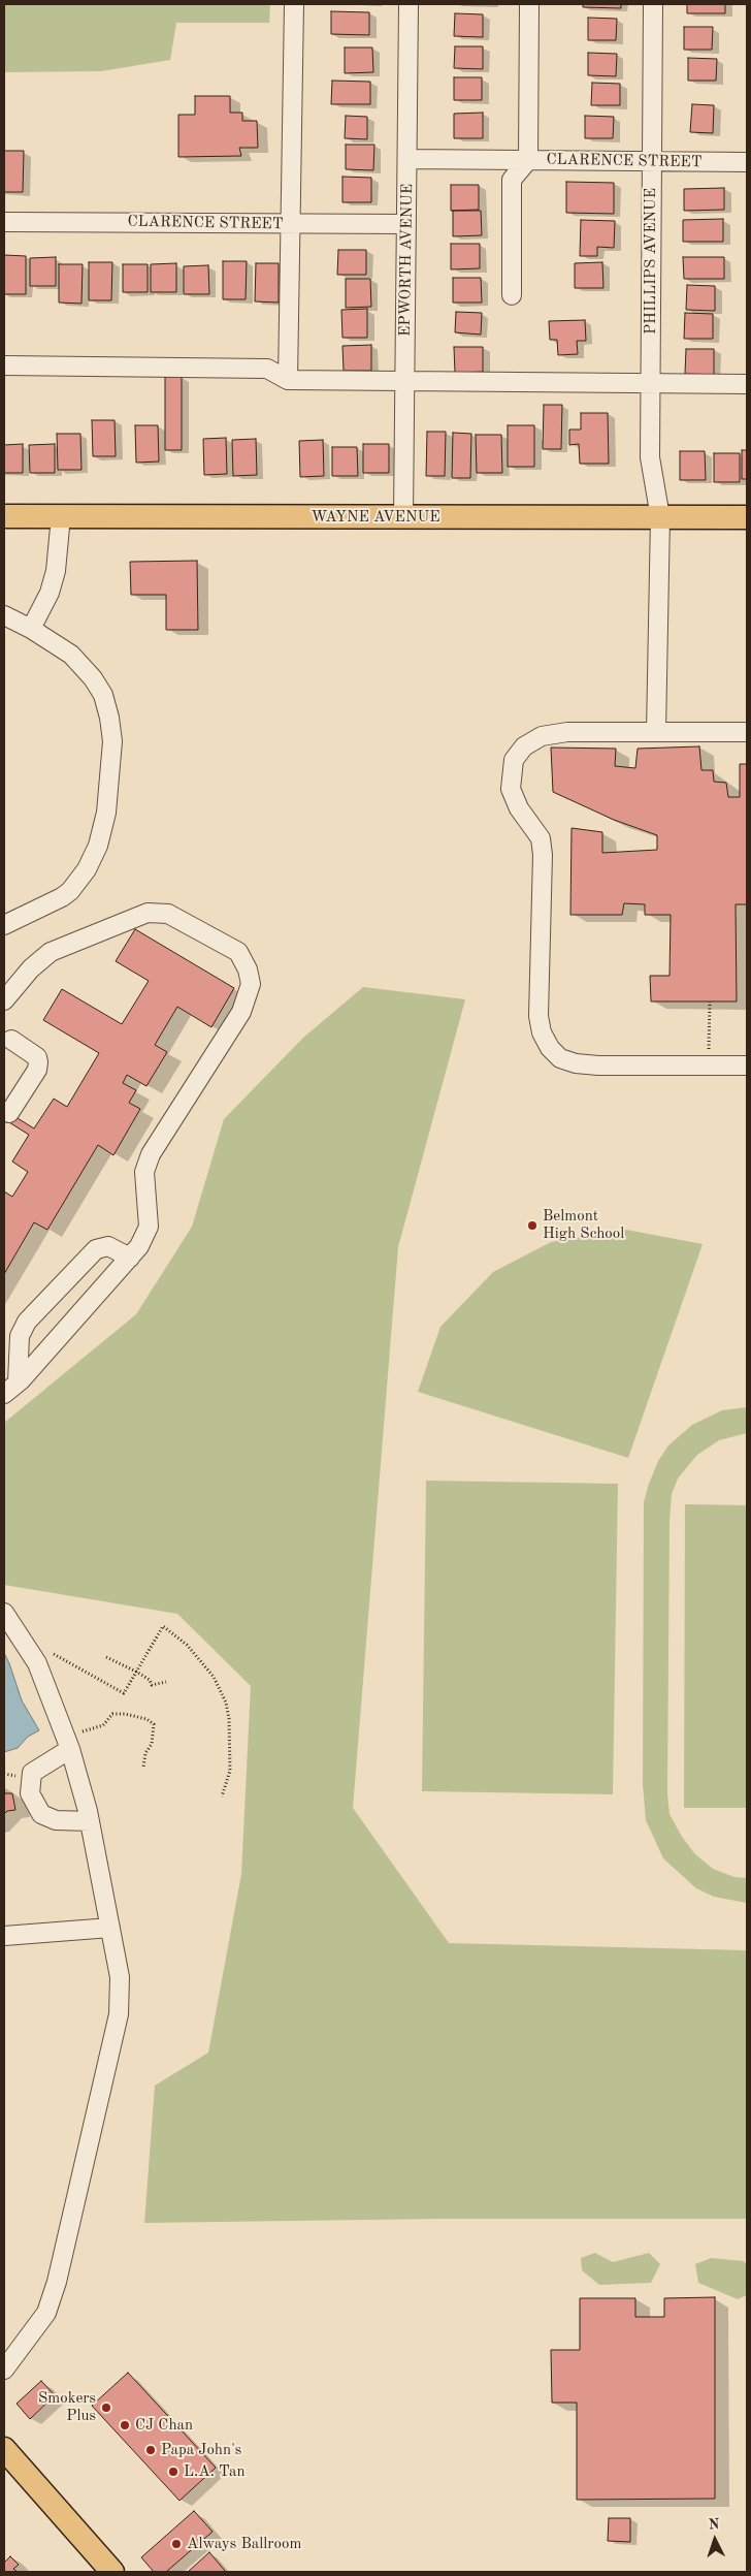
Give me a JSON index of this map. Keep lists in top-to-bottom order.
{
  "streets": {
    "main road": ["WAYNE AVENUE"],
    "street": ["CLARENCE STREET", "EPWORTH AVENUE", "PHILLIPS AVENUE"]
  },
  "crossings": [
    ["CLARENCE STREET", "EPWORTH AVENUE"],
    ["CLARENCE STREET", "PHILLIPS AVENUE"],
    ["EPWORTH AVENUE", "WAYNE AVENUE"],
    ["PHILLIPS AVENUE", "WAYNE AVENUE"]
  ],
  "places": [
    "Belmont High School",
    "Smokers Plus",
    "CJ Chan",
    "Papa John's",
    "L.A. Tan",
    "Always Ballroom"
  ],
  "north": "top"
}
